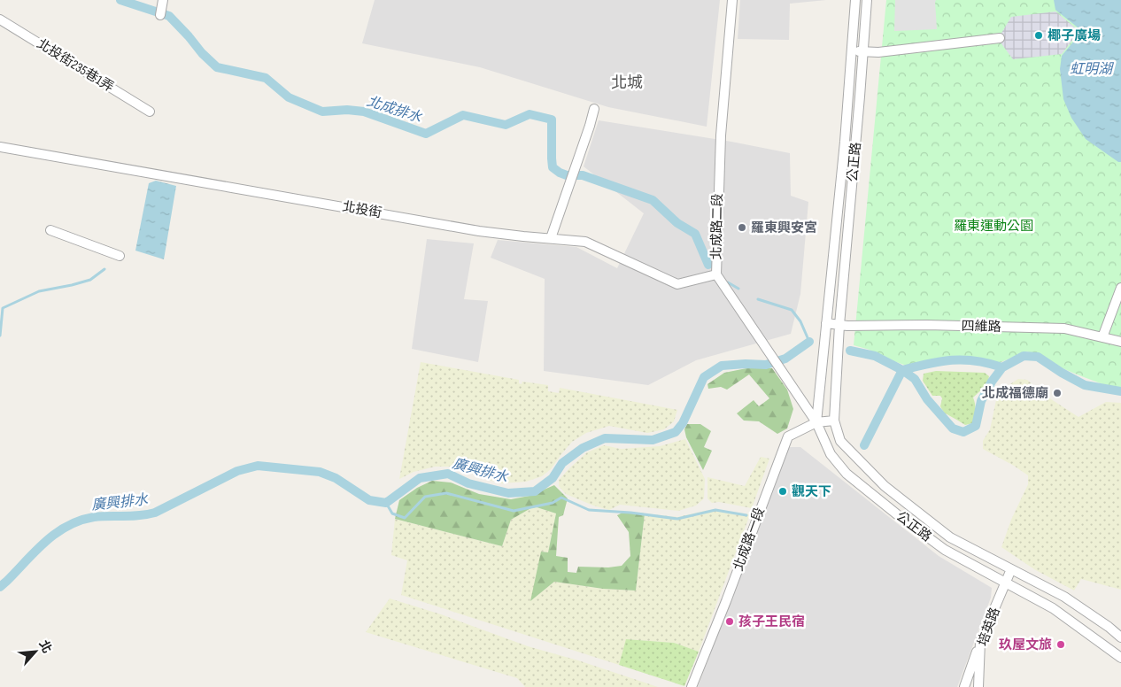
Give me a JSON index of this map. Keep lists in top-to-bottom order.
{
  "streets": {
    "street": [
      "北投街235巷1弄",
      "公正路",
      "北投街",
      "北成路二段",
      "四維路",
      "北成路一段",
      "培英路"
    ]
  },
  "crossings": [
    ["公正路", "北成路二段"],
    ["公正路", "四維路"],
    ["公正路", "北成路一段"],
    ["公正路", "培英路"],
    ["北投街", "北成路二段"],
    ["北成路二段", "北成路一段"]
  ],
  "districts": ["北城"],
  "water": ["虹明湖", "北成排水", "廣興排水"],
  "parks": ["羅東運動公園"],
  "places": [
    "椰子廣場",
    "羅東興安宮",
    "北成福德廟",
    "觀天下",
    "孩子王民宿",
    "玖屋文旅"
  ],
  "north": "top right"
}
